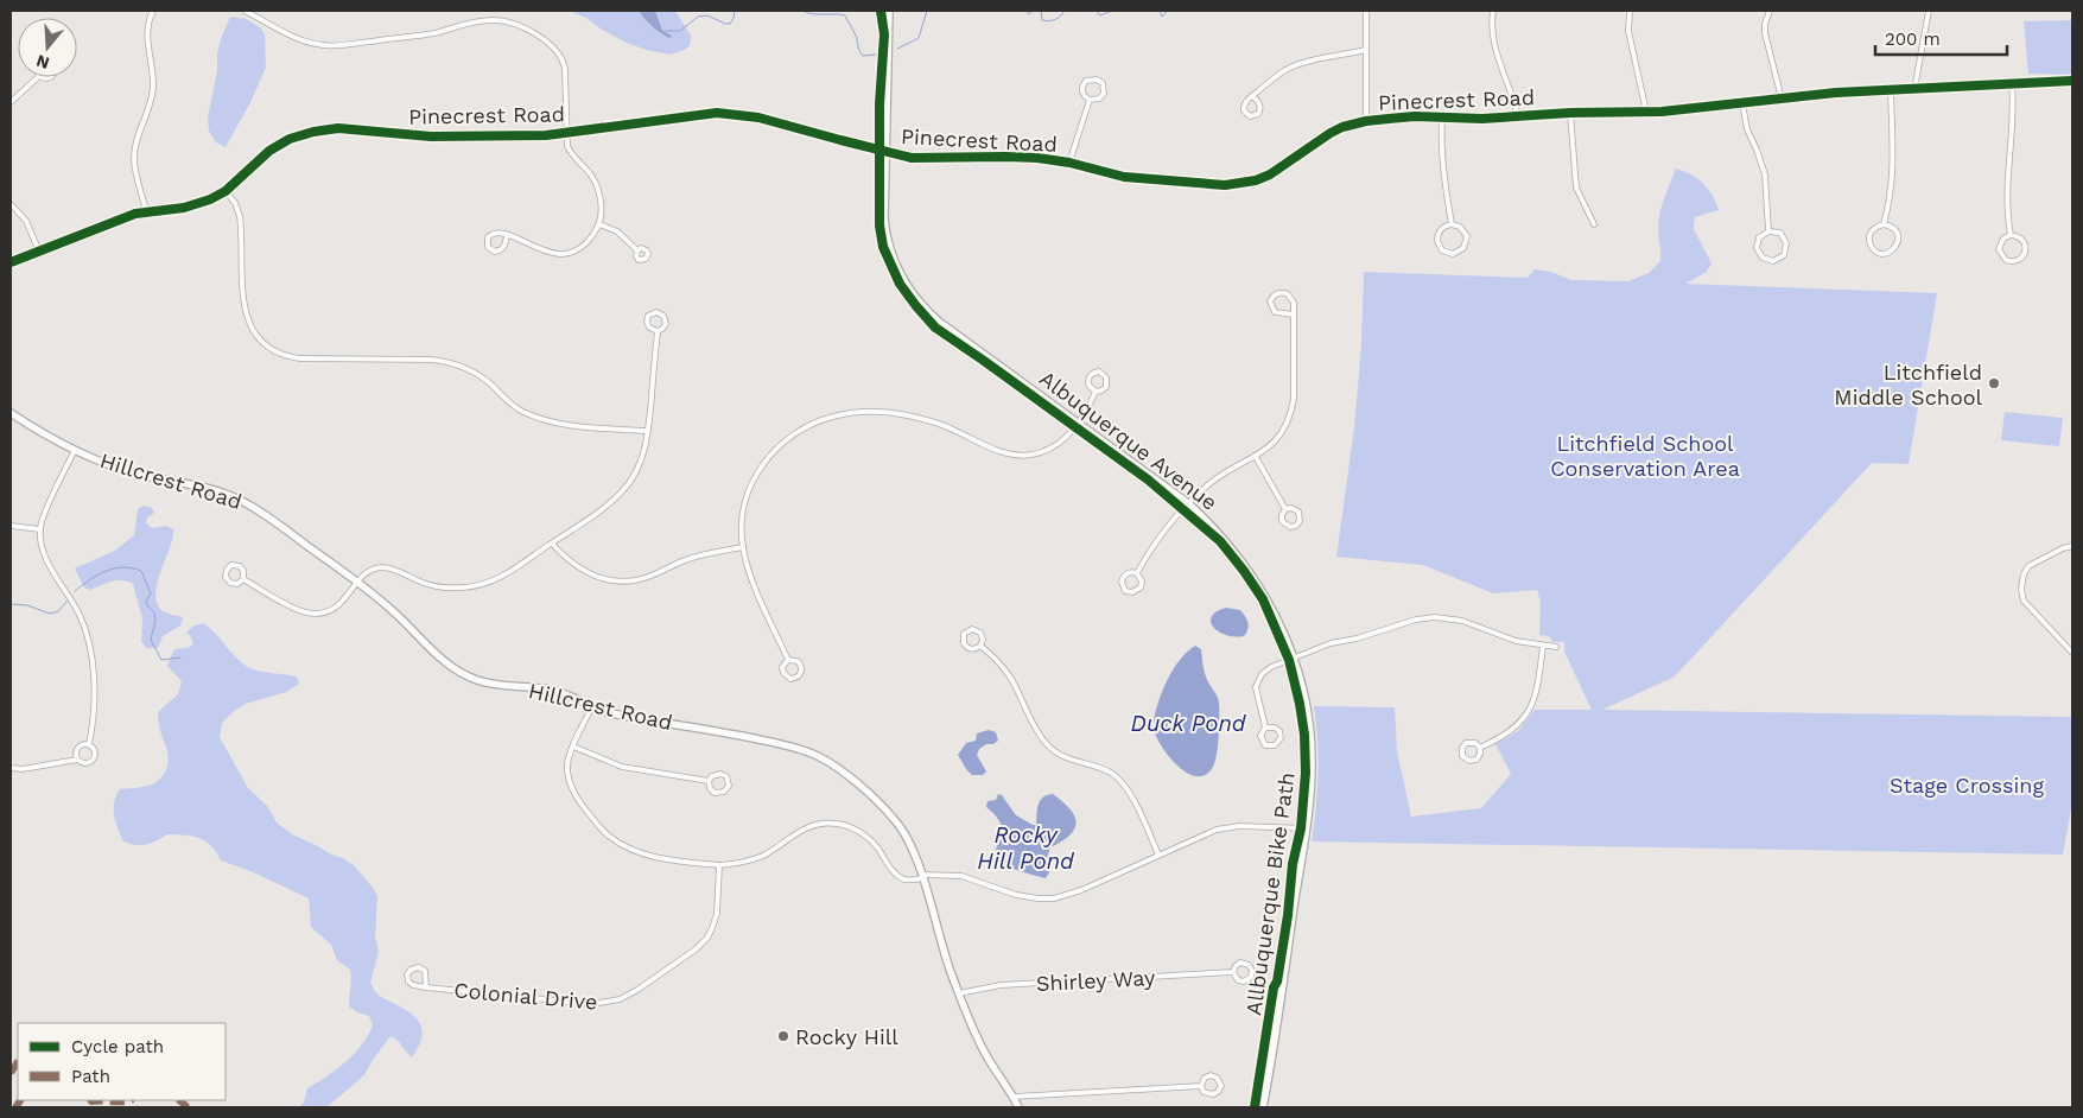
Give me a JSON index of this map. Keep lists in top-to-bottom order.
{
  "streets": {
    "street": [
      "Pinecrest Road",
      "Albuquerque Avenue",
      "Hillcrest Road",
      "Shirley Way",
      "Colonial Drive"
    ],
    "cycle path": ["Allbuquerque Bike Path"]
  },
  "crossings": [
    ["Pinecrest Road", "Albuquerque Avenue"],
    ["Hillcrest Road", "Shirley Way"]
  ],
  "water": ["Duck Pond", "Rocky Hill Pond"],
  "parks": ["Litchfield School Conservation Area", "Stage Crossing"],
  "places": ["Litchfield Middle School", "Rocky Hill"],
  "legend": ["Cycle path", "Path"],
  "scale_bar": "200 m",
  "north": "bottom"
}
